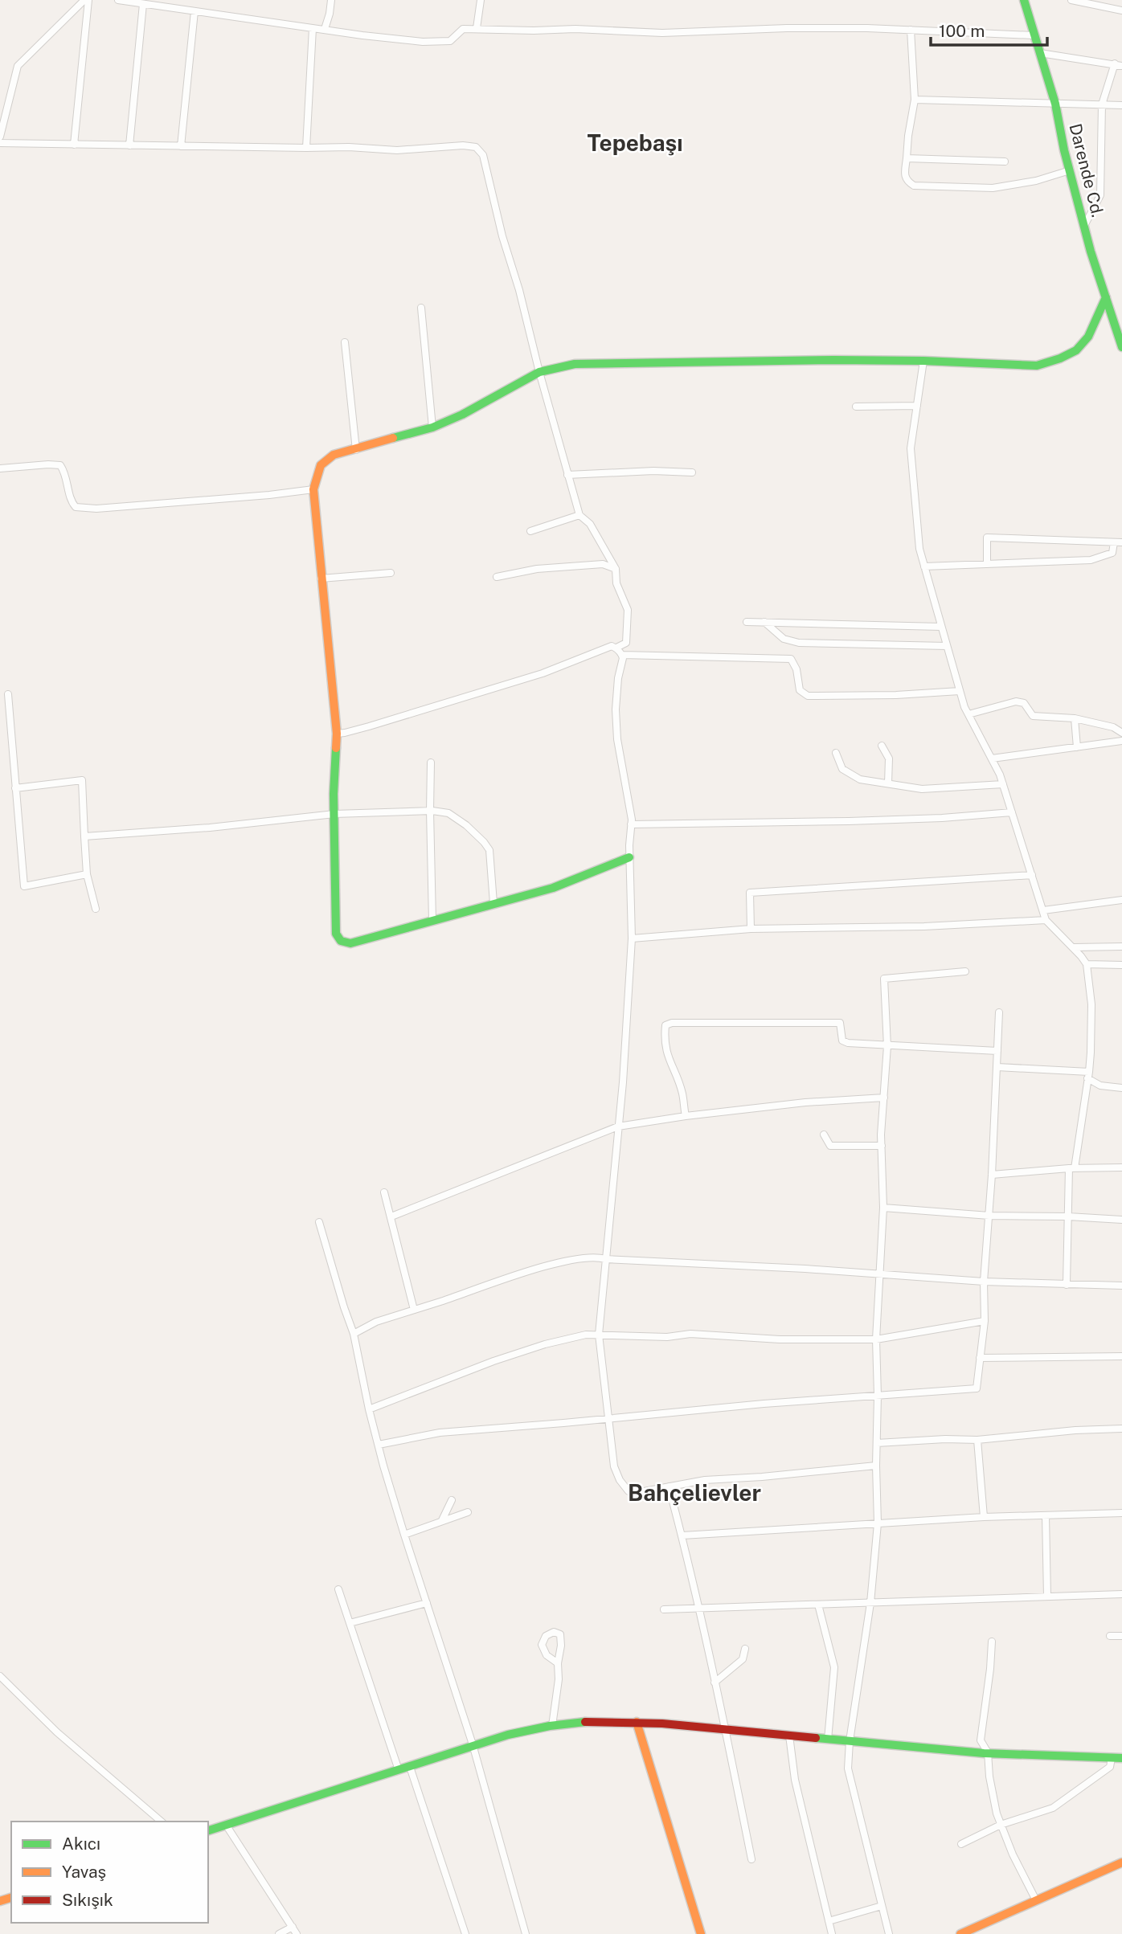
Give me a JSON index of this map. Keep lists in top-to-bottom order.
{
  "streets": {
    "street": ["Darende Cd."]
  },
  "districts": ["Tepebaşı", "Bahçelievler"],
  "legend": ["Akıcı", "Yavaş", "Sıkışık"],
  "scale_bar": "100 m"
}
